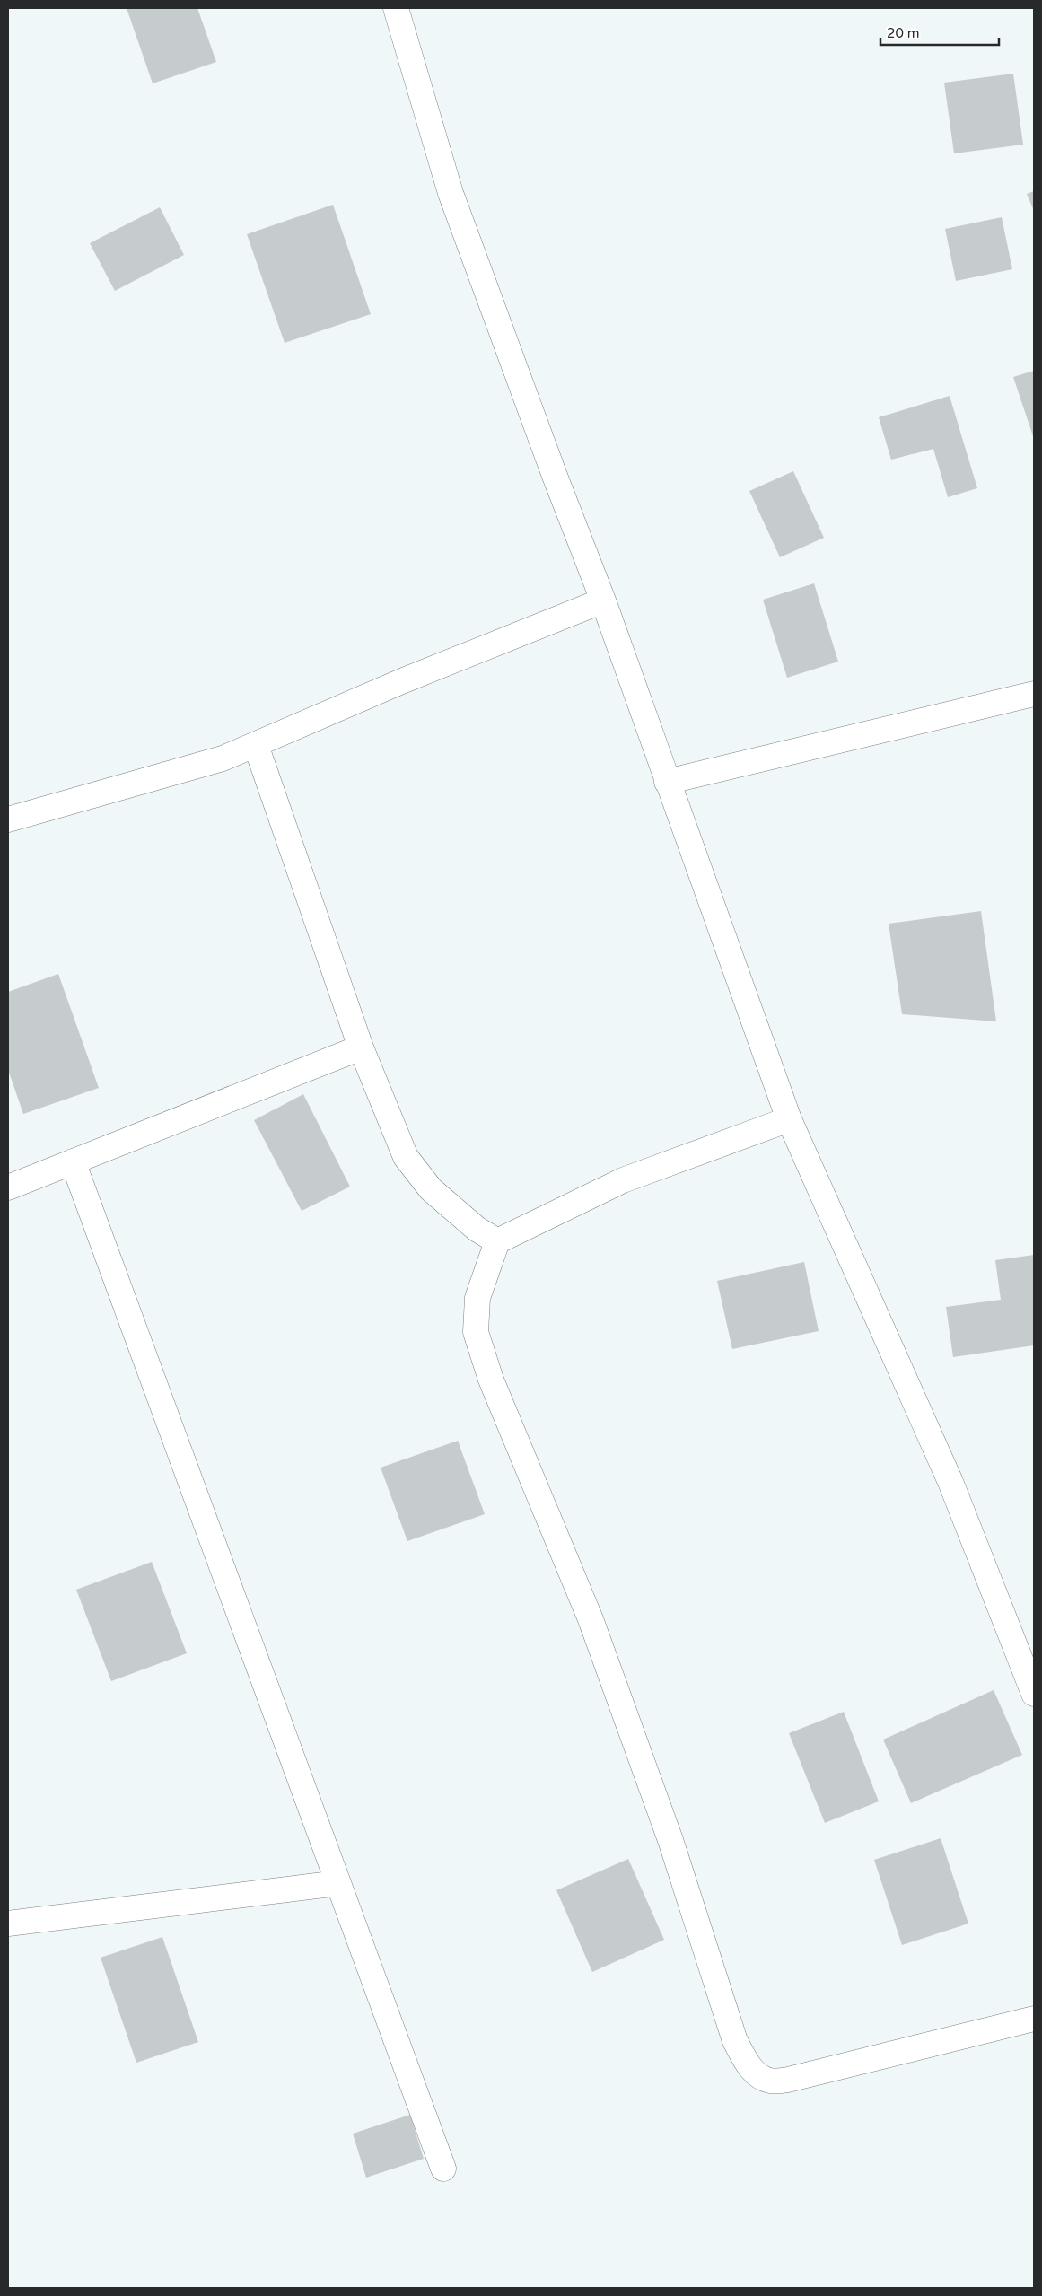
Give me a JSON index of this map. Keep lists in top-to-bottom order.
{
  "scale_bar": "20 m"
}
